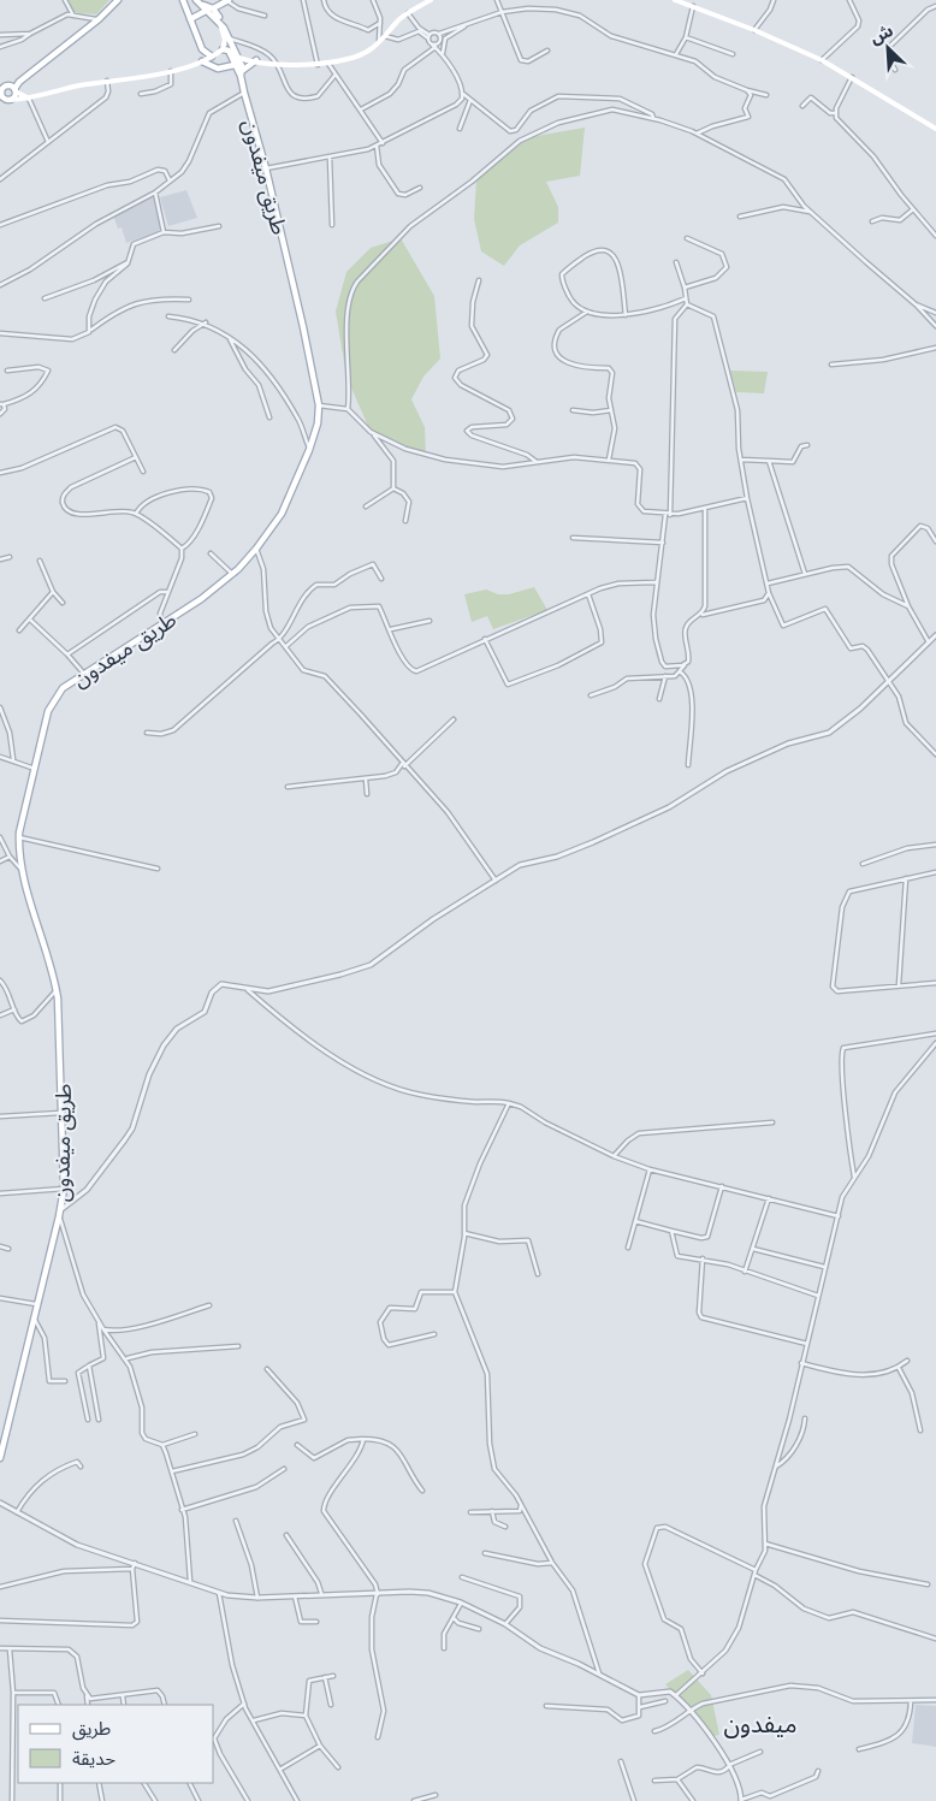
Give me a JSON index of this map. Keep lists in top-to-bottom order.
{
  "streets": {
    "main road": ["طريق ميفدون"]
  },
  "districts": ["ميفدون"],
  "legend": ["طريق", "حديقة"],
  "north": "top left"
}
